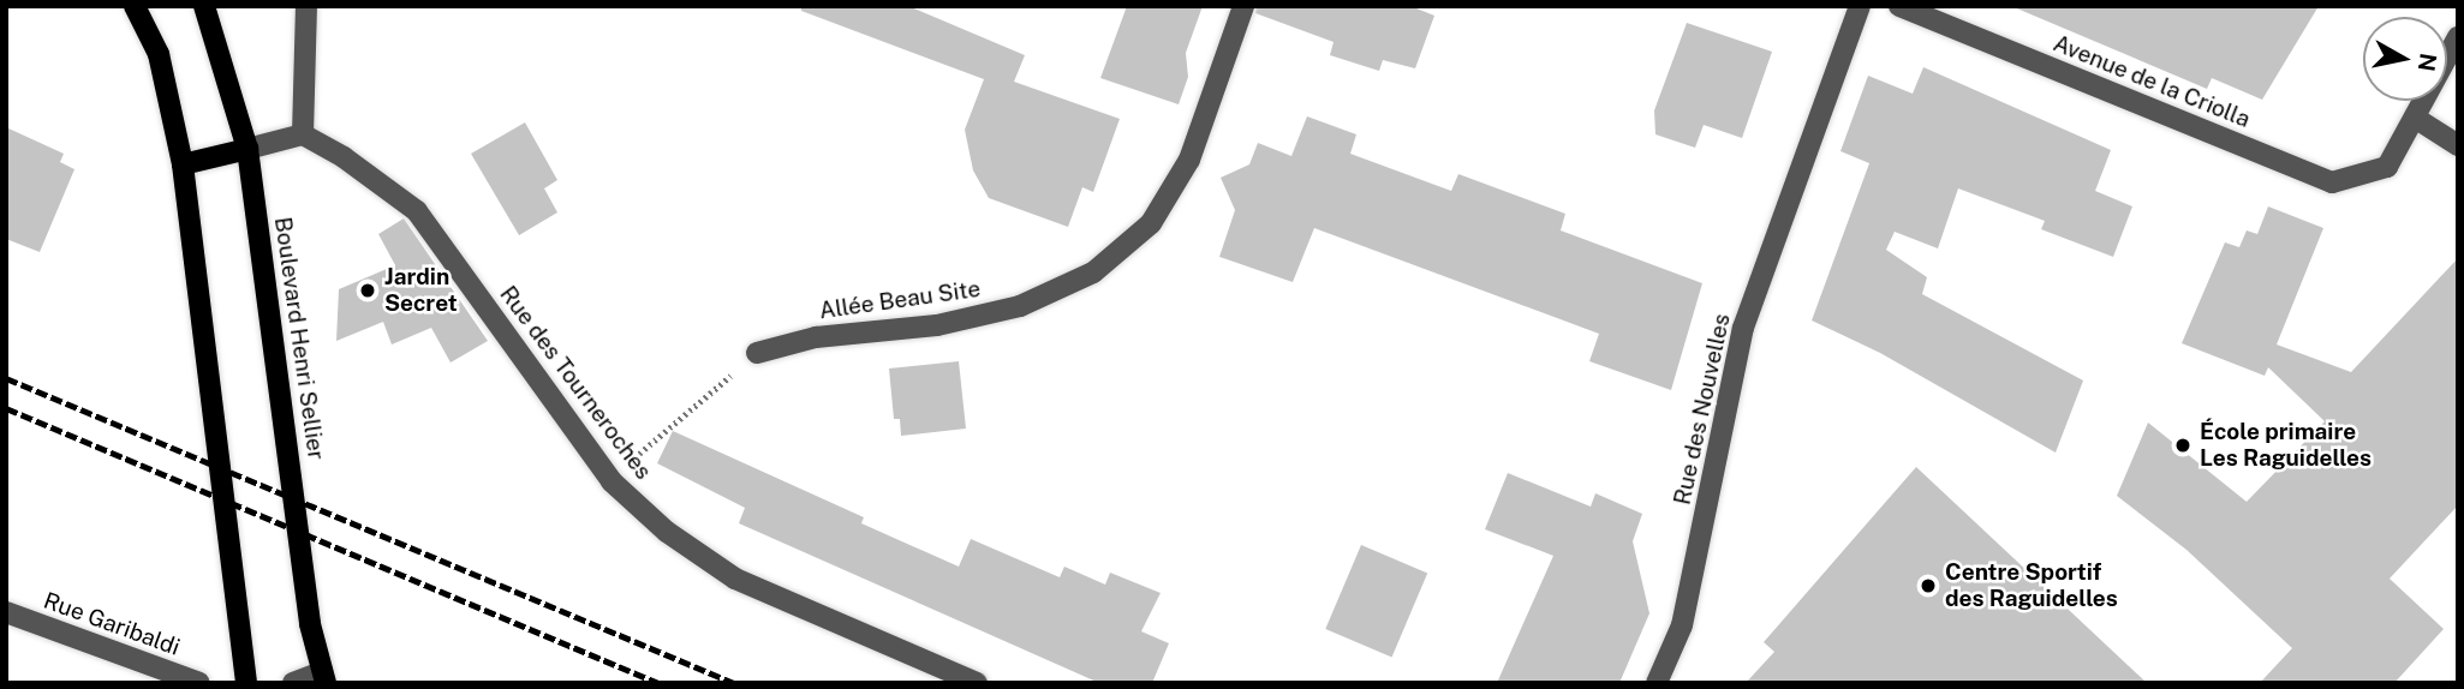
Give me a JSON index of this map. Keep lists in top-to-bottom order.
{
  "streets": {
    "main road": ["Boulevard Henri Sellier"],
    "street": [
      "Avenue de la Criolla",
      "Allée Beau Site",
      "Rue des Tourneroches",
      "Rue des Nouvelles",
      "Rue Garibaldi"
    ]
  },
  "places": ["Jardin Secret", "École primaire Les Raguidelles", "Centre Sportif des Raguidelles"],
  "north": "right"
}
